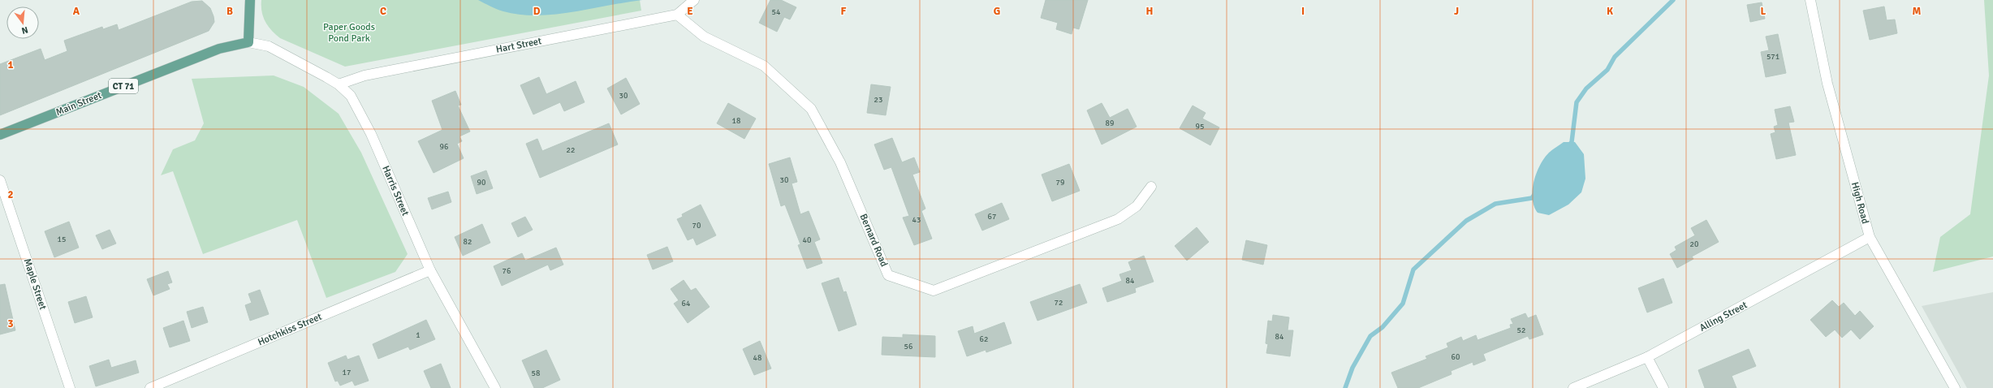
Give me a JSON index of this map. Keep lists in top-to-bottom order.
{
  "streets": {
    "main road": ["CT 71", "Main Street"],
    "street": [
      "Hart Street",
      "Harris Street",
      "High Road",
      "Bernard Road",
      "Maple Street",
      "Alling Street",
      "Hotchkiss Street"
    ]
  },
  "crossings": [
    ["Hart Street", "Harris Street"],
    ["Hart Street", "Bernard Road"],
    ["Main Street", "Harris Street"],
    ["Harris Street", "Hotchkiss Street"],
    ["High Road", "Alling Street"]
  ],
  "parks": ["Paper Goods Pond Park"],
  "house_numbers": [
    "54",
    "571",
    "30",
    "23",
    "18",
    "89",
    "95",
    "96",
    "22",
    "30",
    "90",
    "79",
    "67",
    "43",
    "70",
    "15",
    "40",
    "82",
    "20",
    "76",
    "84",
    "72",
    "64",
    "52",
    "1",
    "84",
    "62",
    "56",
    "60",
    "48",
    "17",
    "58"
  ],
  "north": "bottom",
  "grid": {
    "columns": [
      "A",
      "B",
      "C",
      "D",
      "E",
      "F",
      "G",
      "H",
      "I",
      "J",
      "K",
      "L",
      "M"
    ],
    "rows": ["1", "2", "3"]
  }
}
